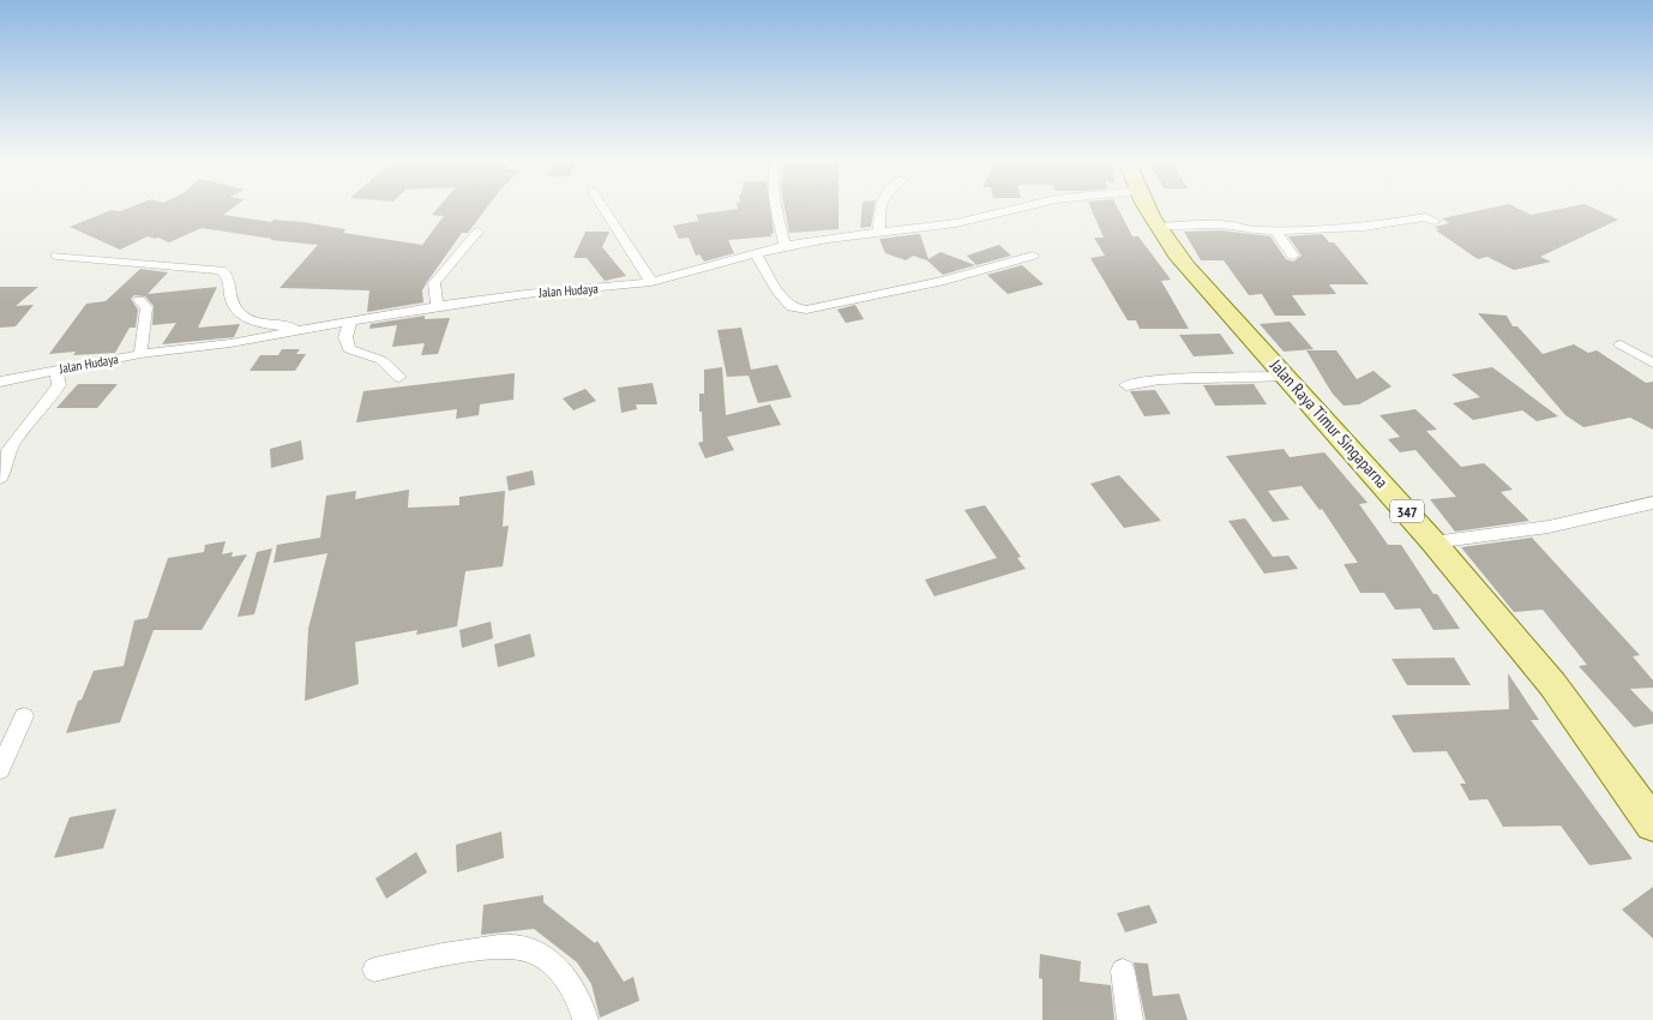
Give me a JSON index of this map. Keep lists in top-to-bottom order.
{
  "streets": {
    "main road": ["Jalan Raya Timur Singaparna", "347"],
    "street": ["Jalan Hudaya"]
  }
}
